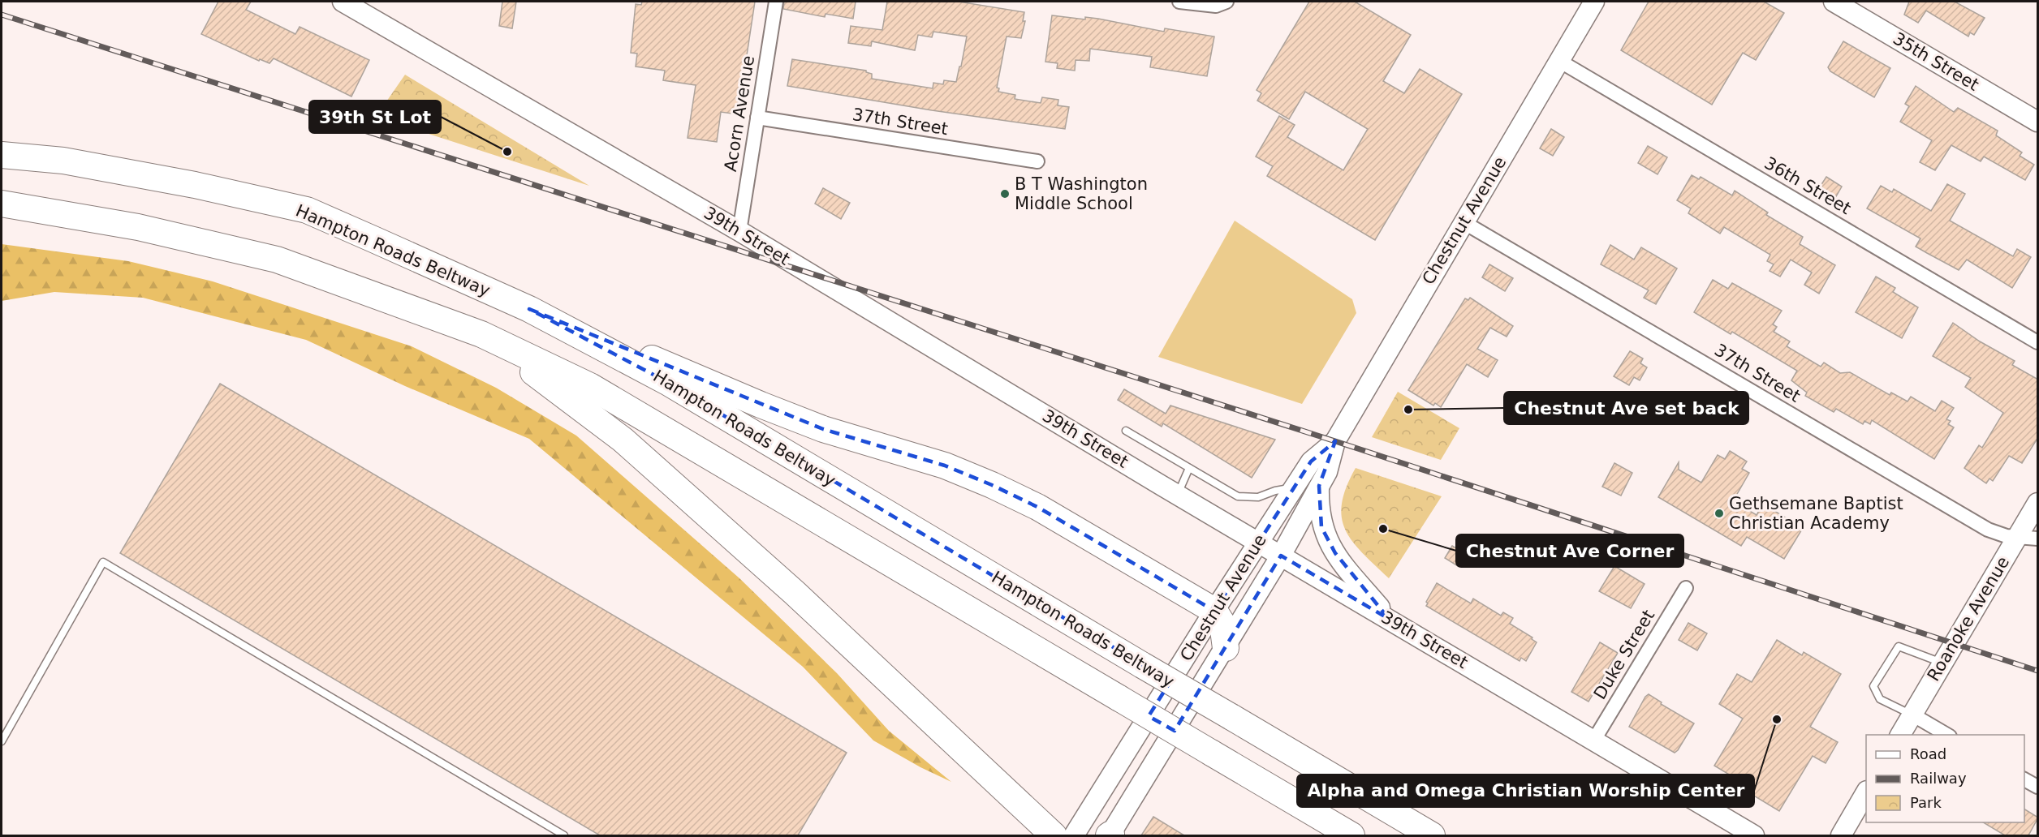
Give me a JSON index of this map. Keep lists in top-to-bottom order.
{
  "streets": {
    "highway": ["Hampton Roads Beltway"],
    "main road": [
      "35th Street",
      "Chestnut Avenue",
      "39th Street",
      "Roanoke Avenue"
    ],
    "street": [
      "Acorn Avenue",
      "37th Street",
      "36th Street",
      "Duke Street"
    ]
  },
  "crossings": [
    ["Acorn Avenue", "37th Street"],
    ["Acorn Avenue", "39th Street"],
    ["37th Street", "Chestnut Avenue"],
    ["37th Street", "Roanoke Avenue"],
    ["36th Street", "Chestnut Avenue"],
    ["Chestnut Avenue", "39th Street"],
    ["39th Street", "Duke Street"]
  ],
  "places": [
    "39th St Lot",
    "B T Washington Middle School",
    "Chestnut Ave set back",
    "Gethsemane Baptist Christian Academy",
    "Chestnut Ave Corner",
    "Alpha and Omega Christian Worship Center"
  ],
  "legend": ["Road", "Railway", "Park"]
}
